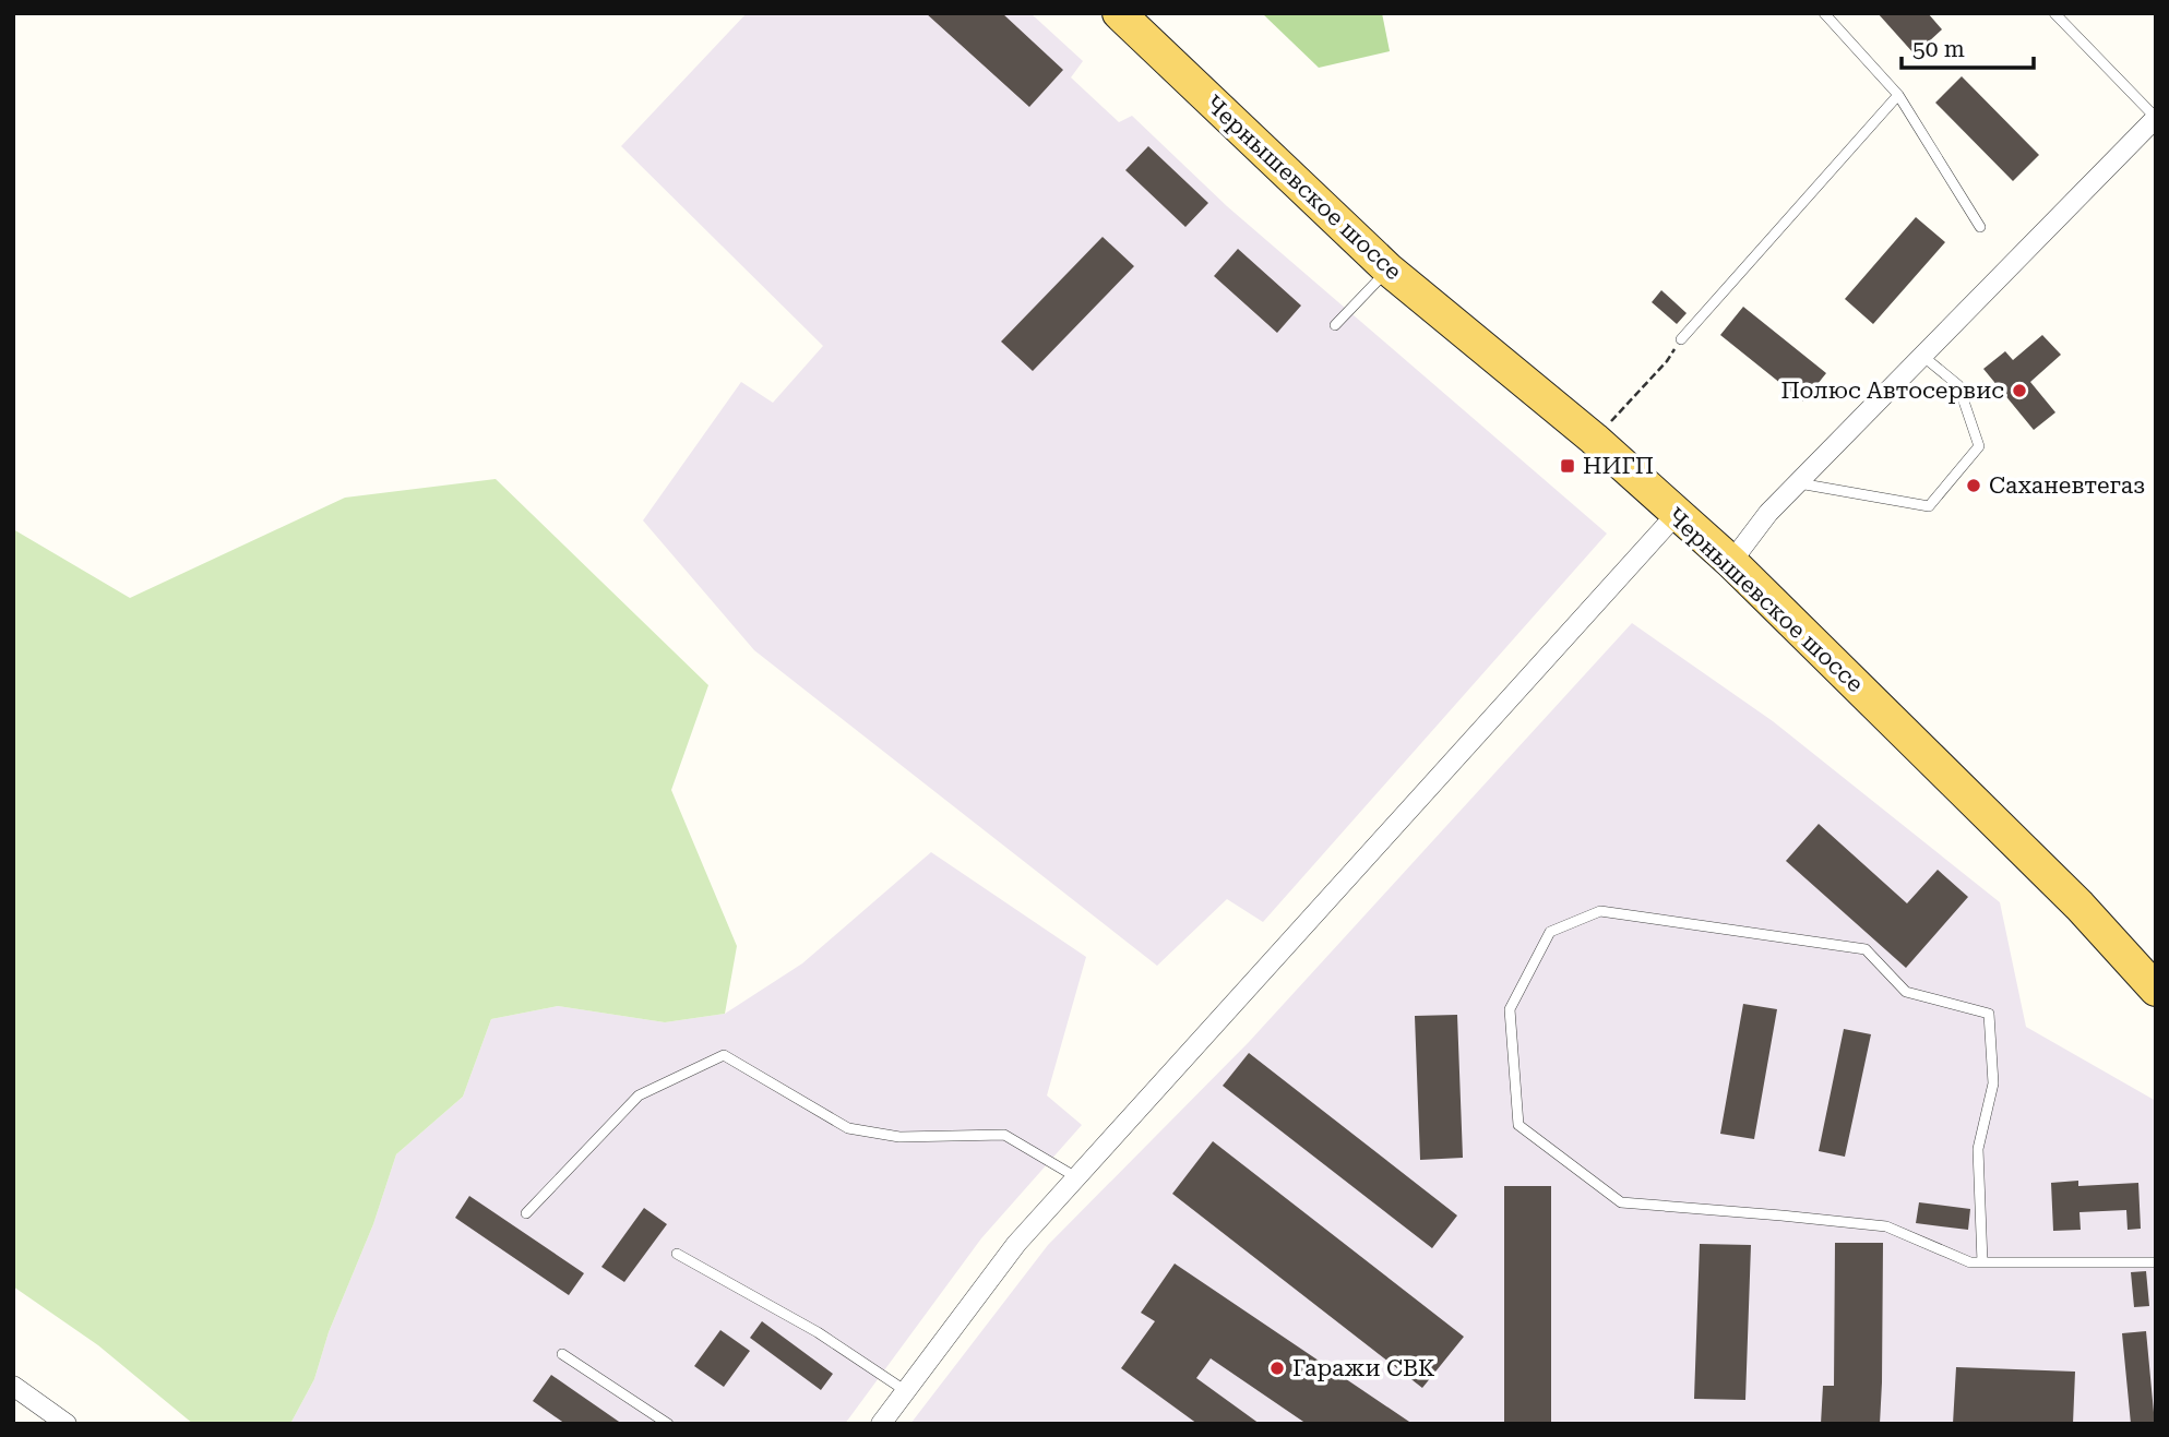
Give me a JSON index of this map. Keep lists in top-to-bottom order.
{
  "streets": {
    "main road": ["Чернышевское шоссе"]
  },
  "places": {
    "other": ["Полюс Автосервис", "Саханевтегаз", "Гаражи СВК"],
    "transit": ["НИГП"]
  },
  "scale_bar": "50 m"
}
